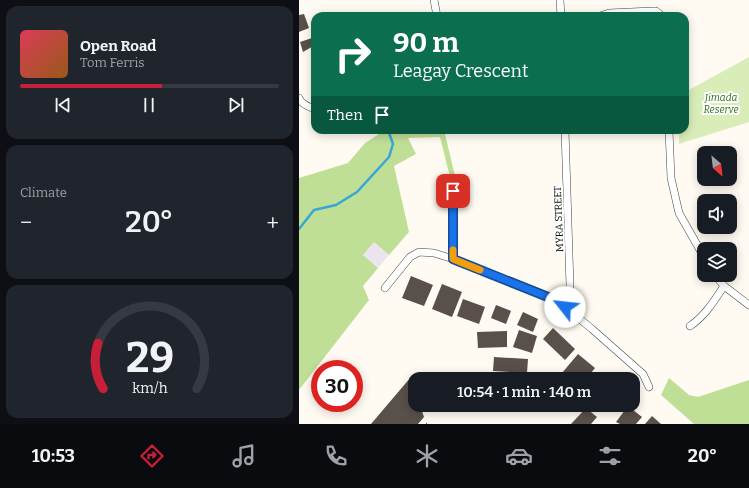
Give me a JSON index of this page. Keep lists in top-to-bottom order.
{
  "streets": {
    "street": ["MYRA STREET"]
  },
  "parks": ["Jimada Reserve"],
  "north": "bottom right",
  "page": {
    "turn": ["90 m", "Leagay Crescent"],
    "song": ["Open Road", "Tom Ferris"],
    "then": "Then",
    "tile": "Climate",
    "heat": ["−", "20°", "+"],
    "limit": "30",
    "trip": "10:54 · 1 min · 140 m",
    "tabs": ["10:53", "20°"],
    "gauge": ["29", "km/h"]
  }
}
